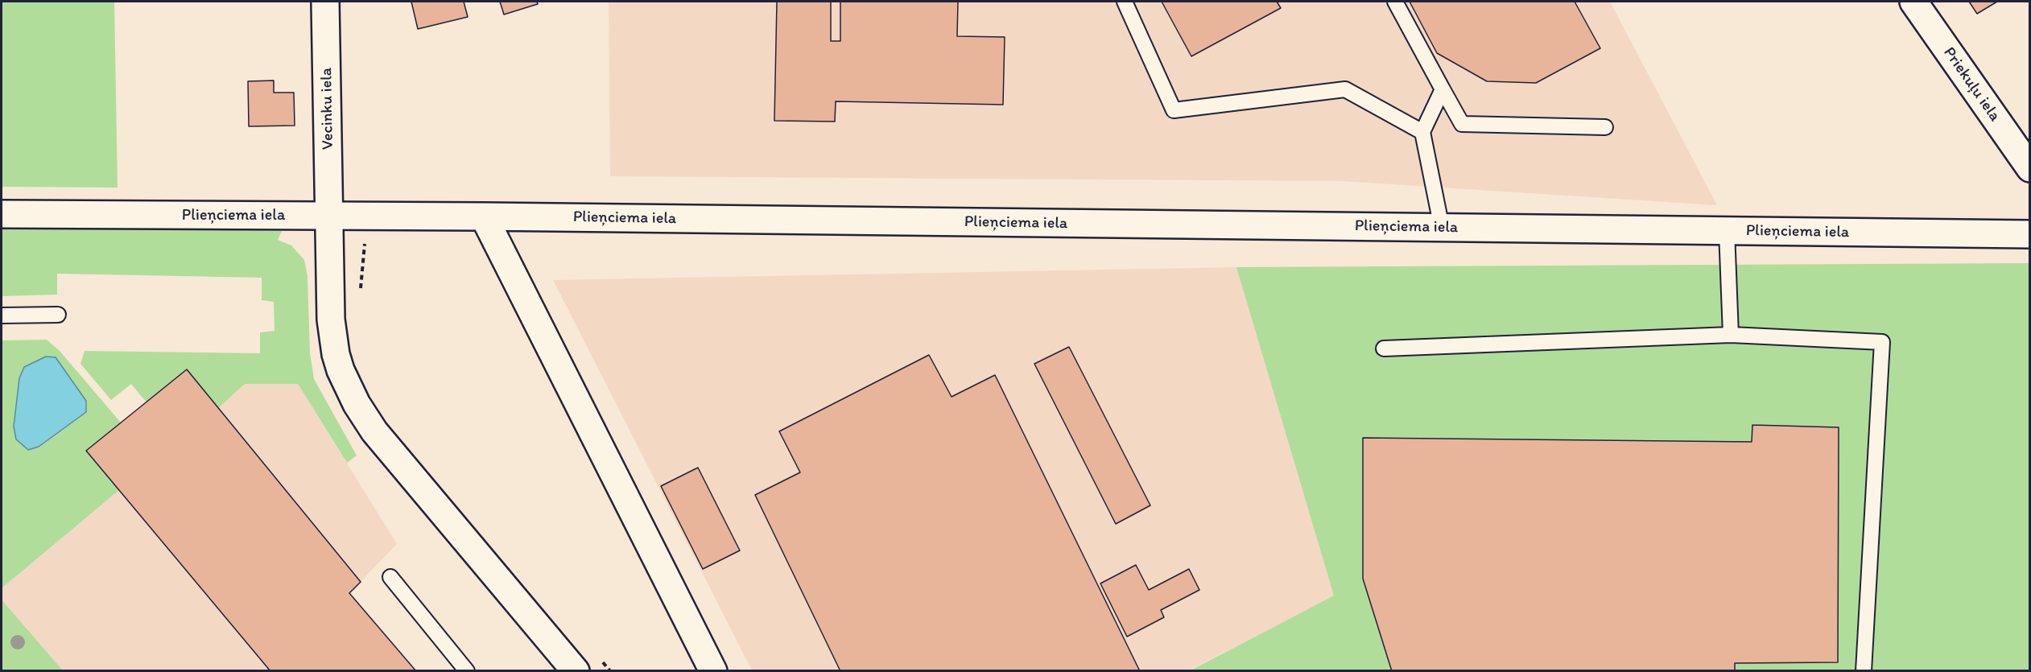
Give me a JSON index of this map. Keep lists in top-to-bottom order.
{
  "streets": {
    "main road": ["Priekuļu iela", "Vecinku iela", "Plieņciema iela"]
  },
  "crossings": [
    ["Vecinku iela", "Plieņciema iela"]
  ]
}
